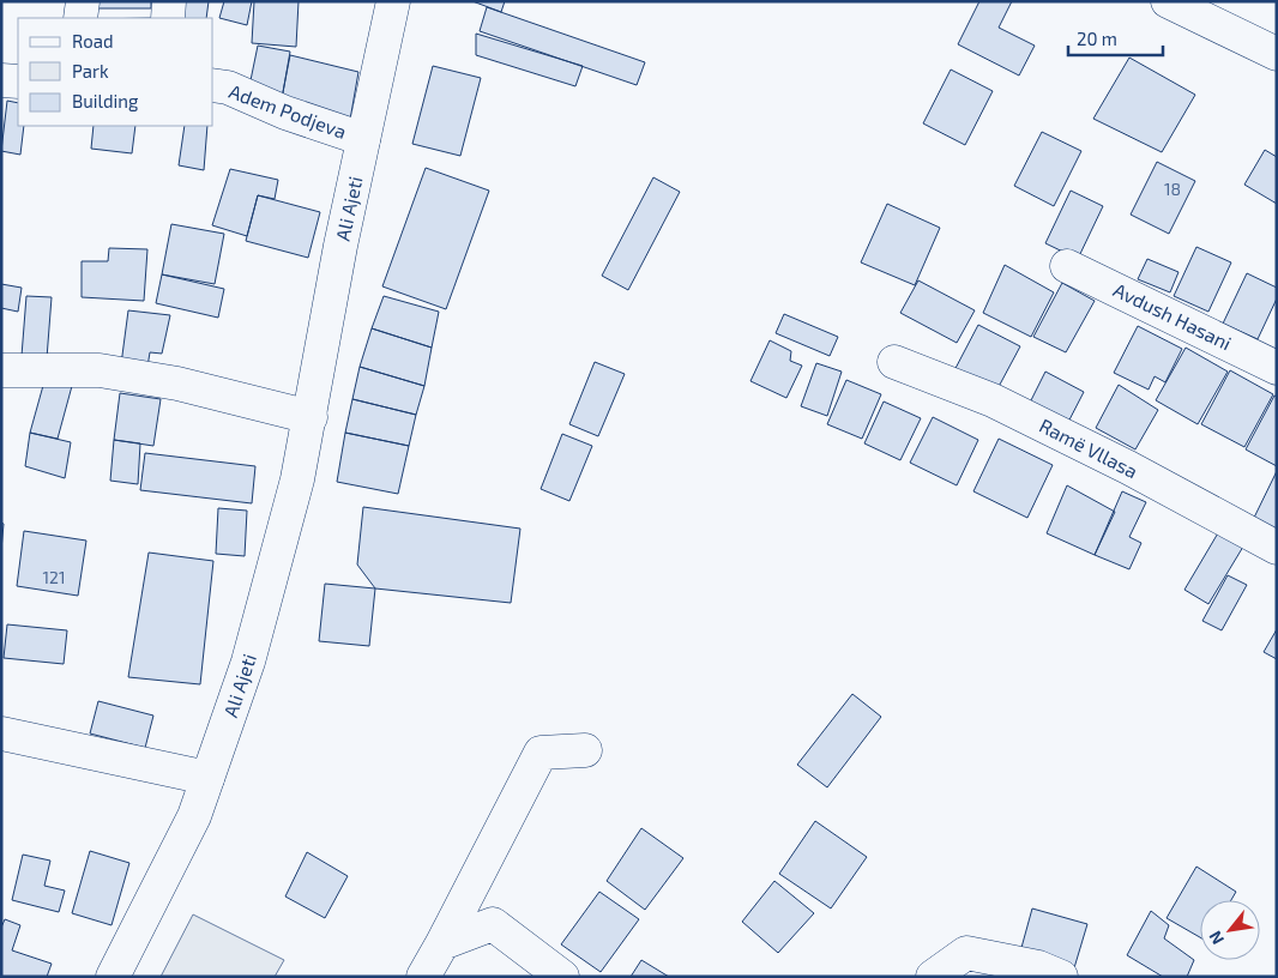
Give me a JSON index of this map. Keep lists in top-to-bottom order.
{
  "streets": {
    "street": [
      "Adem Podjeva",
      "Ali Ajeti",
      "Avdush Hasani",
      "Ramë Vllasa"
    ]
  },
  "crossings": [
    ["Adem Podjeva", "Ali Ajeti"]
  ],
  "house_numbers": ["18", "121"],
  "legend": ["Road", "Park", "Building"],
  "scale_bar": "20 m",
  "north": "bottom left"
}
